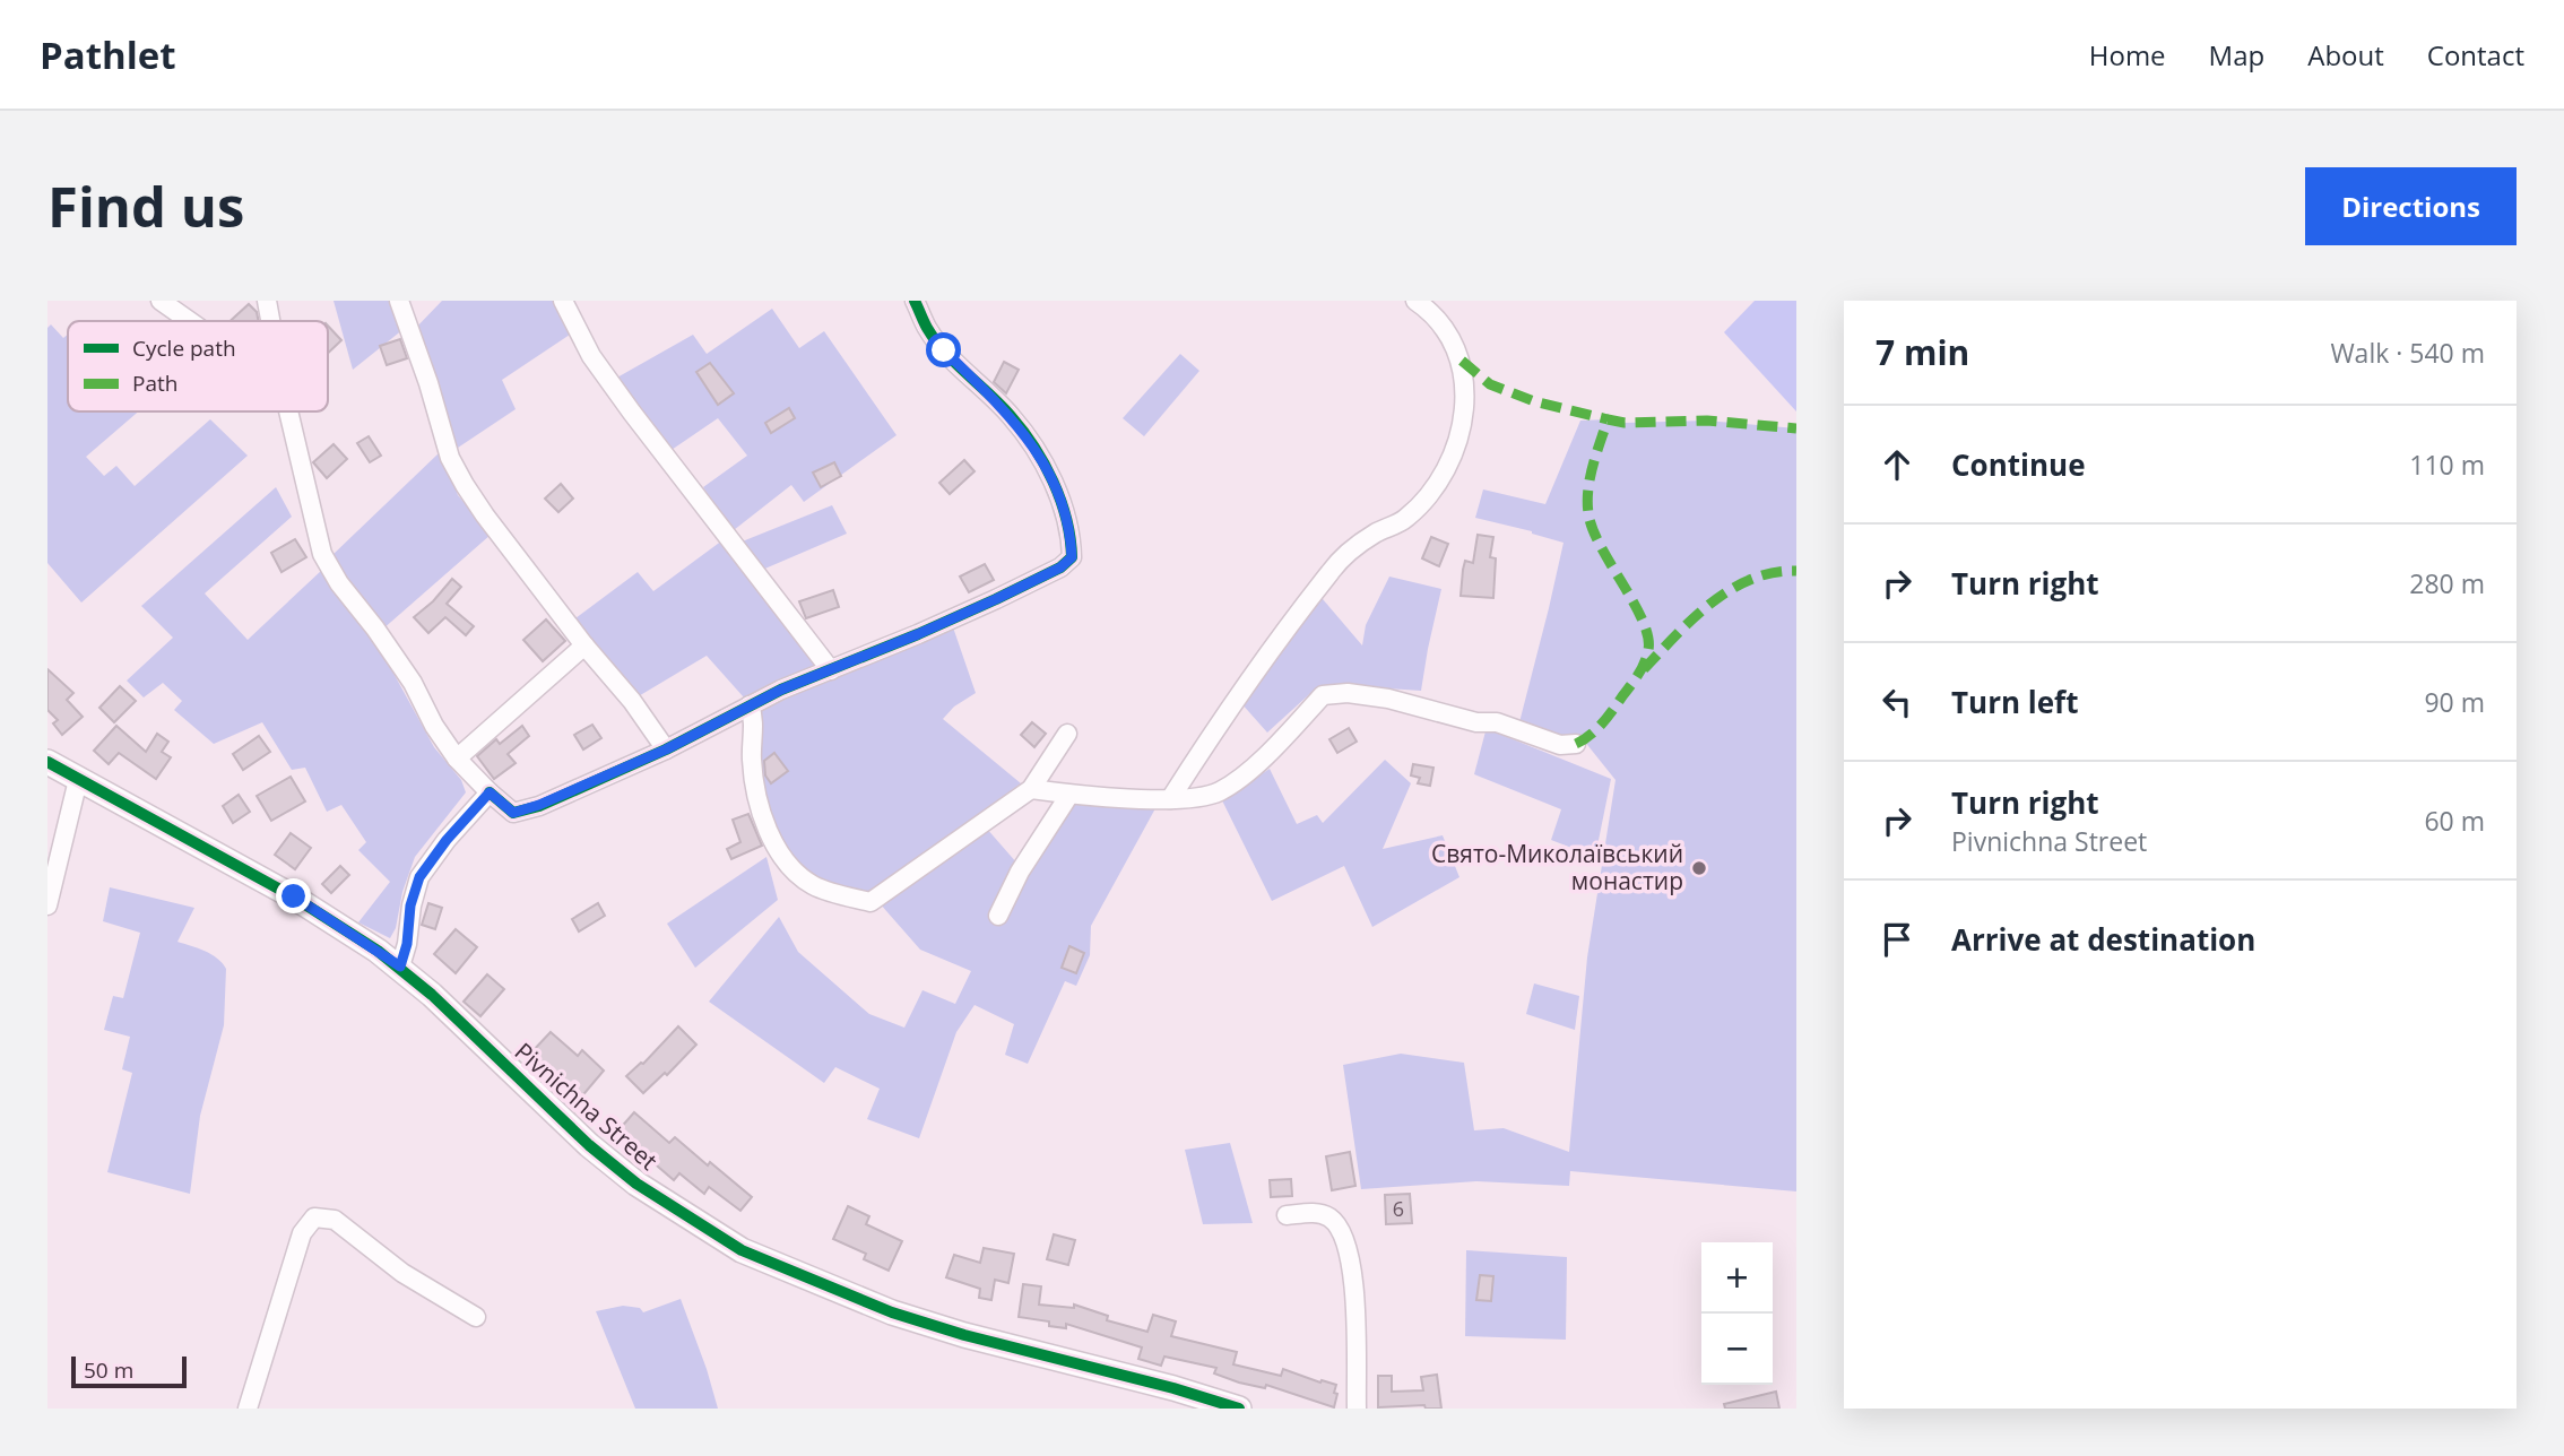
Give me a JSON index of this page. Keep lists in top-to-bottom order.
{
  "streets": {
    "street": ["Pivnichna Street"]
  },
  "places": ["Свято-Миколаївський монастир"],
  "house_numbers": ["6"],
  "legend": ["Cycle path", "Path"],
  "scale_bar": "50 m",
  "page": {
    "header": "Pathlet",
    "nav": [
      "Home",
      "Map",
      "About",
      "Contact"
    ],
    "buttons": "Directions",
    "title": "Find us",
    "heading": ["7 min", "Walk · 540 m"],
    "list": [
      ["Continue", "110 m"],
      ["Turn right", "280 m"],
      ["Turn left", "90 m"],
      ["Turn right", "Pivnichna Street", "60 m"],
      "Arrive at destination"
    ],
    "map_buttons": ["+", "−"],
    "scale": "50 m"
  }
}
